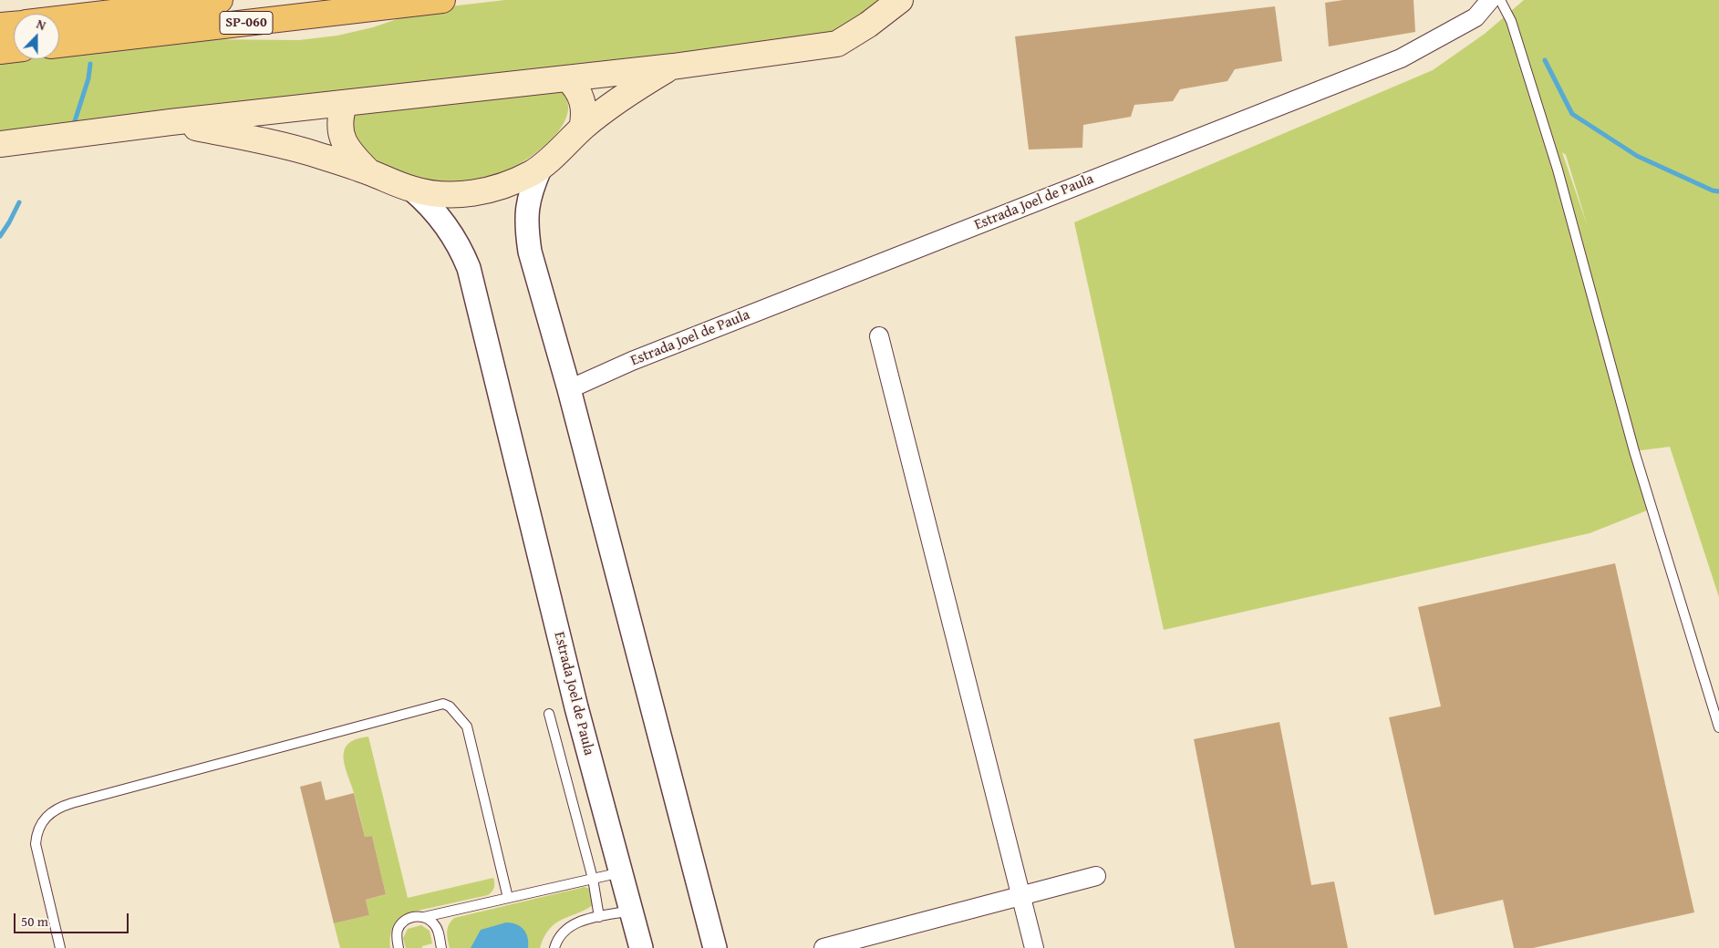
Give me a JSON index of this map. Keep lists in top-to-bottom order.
{
  "streets": {
    "highway": ["SP-060"],
    "street": ["Estrada Joel de Paula"]
  },
  "scale_bar": "50 m",
  "north": "top"
}
